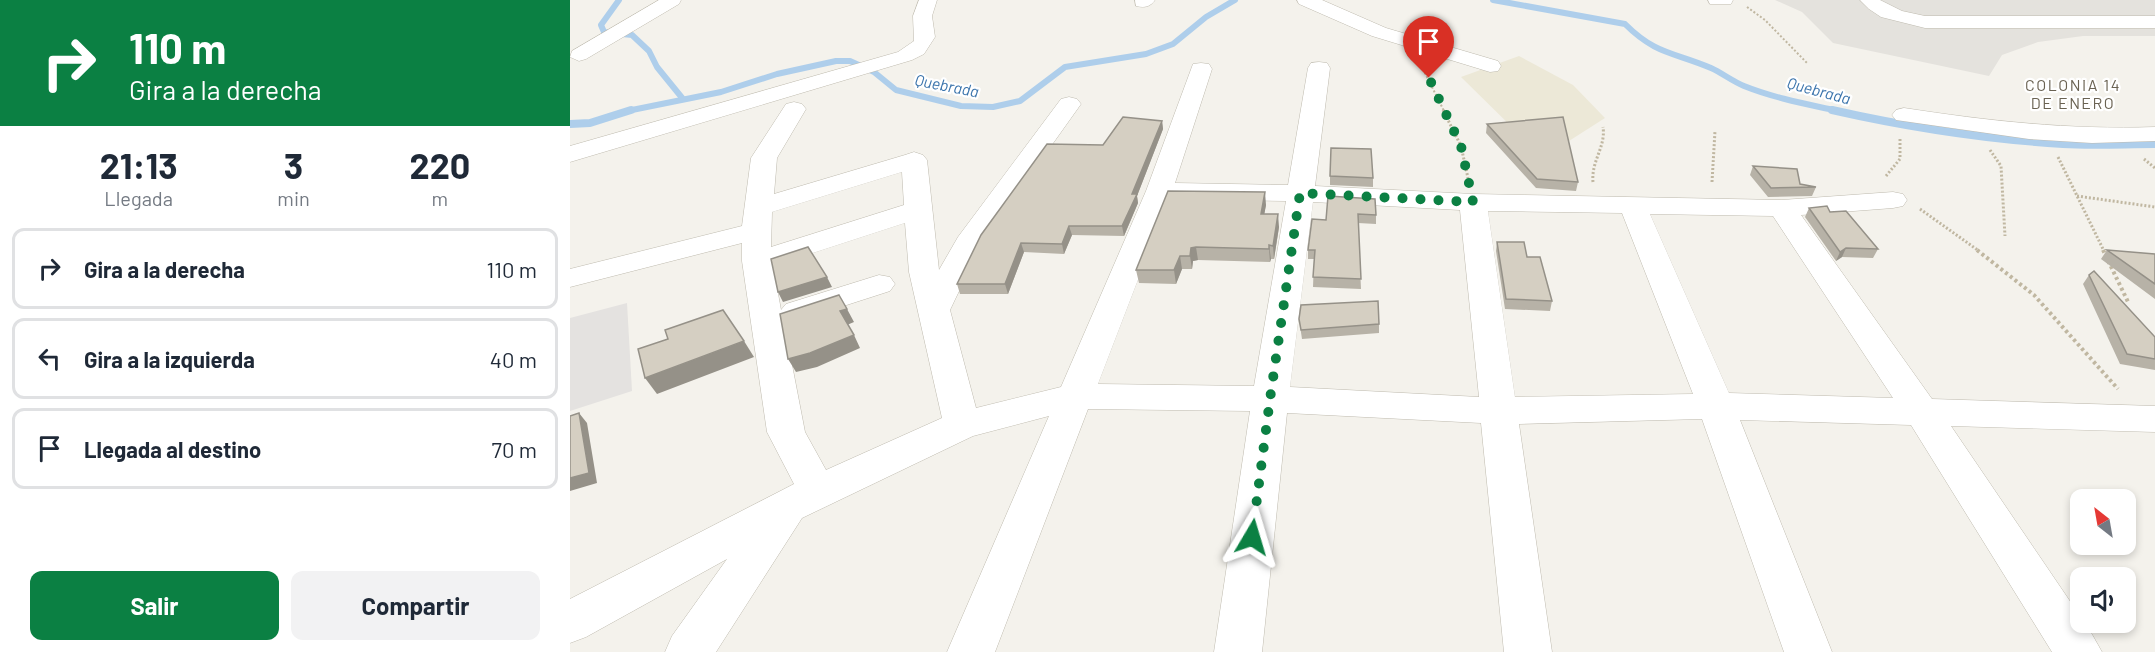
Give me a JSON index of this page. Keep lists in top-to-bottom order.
{
  "districts": ["COLONIA 14 DE ENERO"],
  "water": ["Quebrada"],
  "north": "top left",
  "page": {
    "turn": ["110 m", "Gira a la derecha"],
    "eta": [
      "21:13",
      "Llegada",
      "3",
      "min",
      "220",
      "m"
    ],
    "list": [
      {
        "name": "Gira a la derecha",
        "value": "110 m"
      },
      {
        "name": "Gira a la izquierda",
        "value": "40 m"
      },
      {
        "name": "Llegada al destino",
        "value": "70 m"
      }
    ],
    "buttons": ["Salir", "Compartir"]
  }
}
